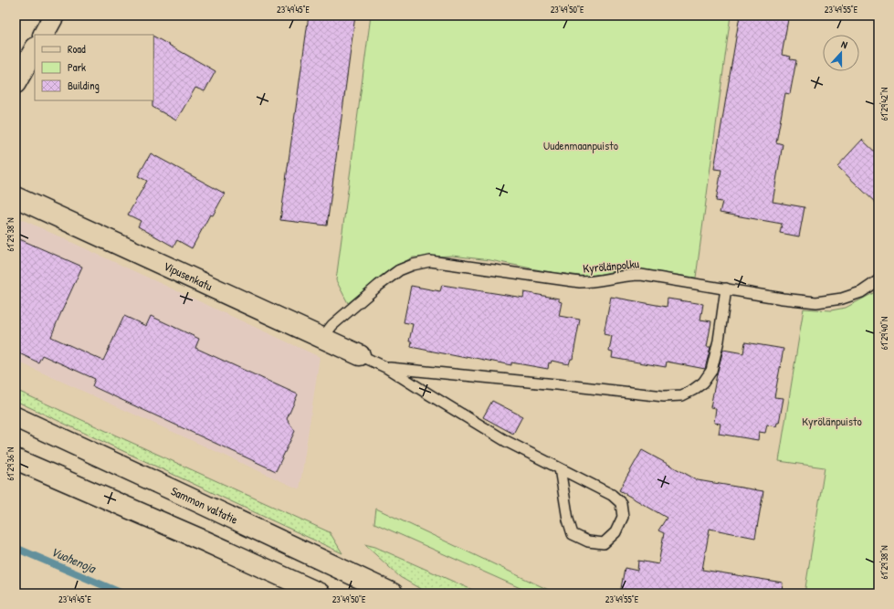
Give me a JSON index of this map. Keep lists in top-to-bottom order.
{
  "streets": {
    "main road": ["Vipusenkatu", "Sammon valtatie"],
    "lane": ["Kyrölänpolku"]
  },
  "crossings": [
    ["Kyrölänpolku", "Vipusenkatu"]
  ],
  "water": ["Vuohenoja"],
  "parks": ["Uudenmaanpuisto", "Kyrölänpuisto"],
  "legend": ["Road", "Park", "Building"],
  "north": "top",
  "coordinates": [
    "23°49'45\"E",
    "23°49'50\"E",
    "23°49'55\"E",
    "61°29'42\"N",
    "61°29'38\"N",
    "61°29'40\"N",
    "61°29'36\"N"
  ]
}
